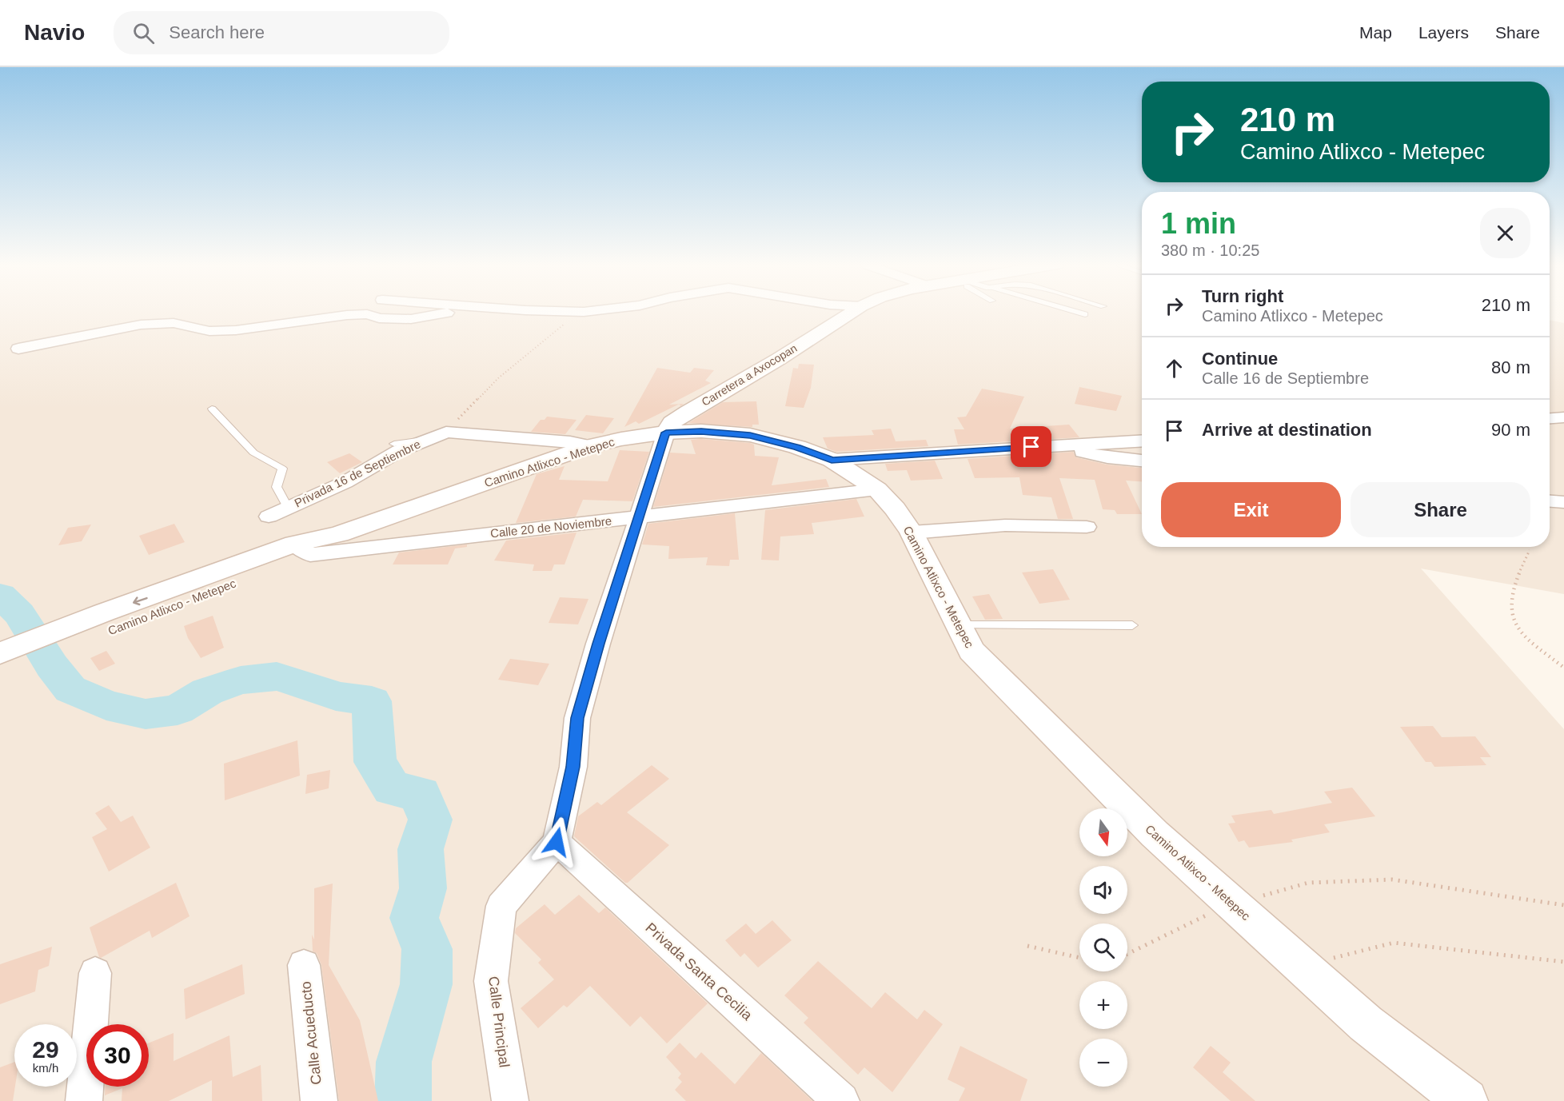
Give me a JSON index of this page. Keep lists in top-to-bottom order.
{
  "streets": {
    "main road": ["Carretera a Axocopan", "Camino Atlixco - Metepec"],
    "street": [
      "Privada 16 de Septiembre",
      "Calle 20 de Noviembre",
      "Privada Santa Cecilia",
      "Calle Principal",
      "Calle Acueducto"
    ]
  },
  "crossings": [
    ["Carretera a Axocopan", "Camino Atlixco - Metepec"],
    ["Carretera a Axocopan", "Calle Principal"],
    ["Camino Atlixco - Metepec", "Calle 20 de Noviembre"],
    ["Camino Atlixco - Metepec", "Calle Principal"],
    ["Calle 20 de Noviembre", "Calle Principal"],
    ["Privada Santa Cecilia", "Calle Principal"]
  ],
  "north": "bottom",
  "page": {
    "header": "Navio",
    "search": "Search here",
    "nav": ["Map", "Layers", "Share"],
    "turn": ["210 m", "Camino Atlixco - Metepec"],
    "heading": ["1 min", "380 m · 10:25"],
    "list": [
      {
        "name": "Turn right",
        "note": "Camino Atlixco - Metepec",
        "value": "210 m"
      },
      {
        "name": "Continue",
        "note": "Calle 16 de Septiembre",
        "value": "80 m"
      },
      {
        "name": "Arrive at destination",
        "value": "90 m"
      }
    ],
    "buttons": ["Exit", "Share"],
    "map_buttons": ["+", "−"],
    "speed": "29 km/h",
    "limit": "30"
  }
}
